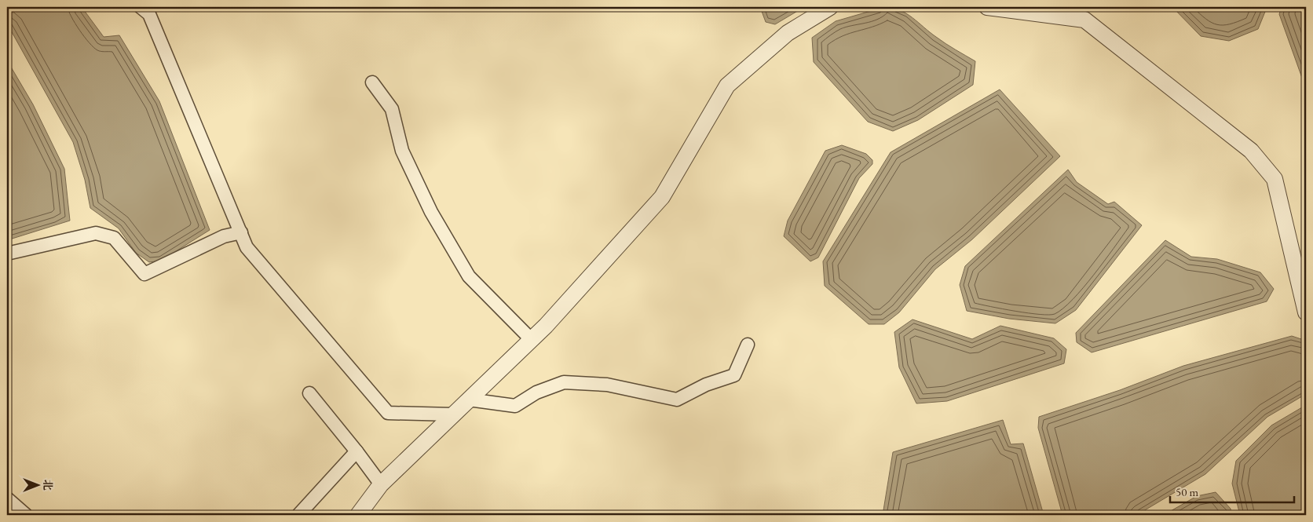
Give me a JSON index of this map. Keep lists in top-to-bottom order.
{
  "scale_bar": "50 m",
  "north": "right"
}
